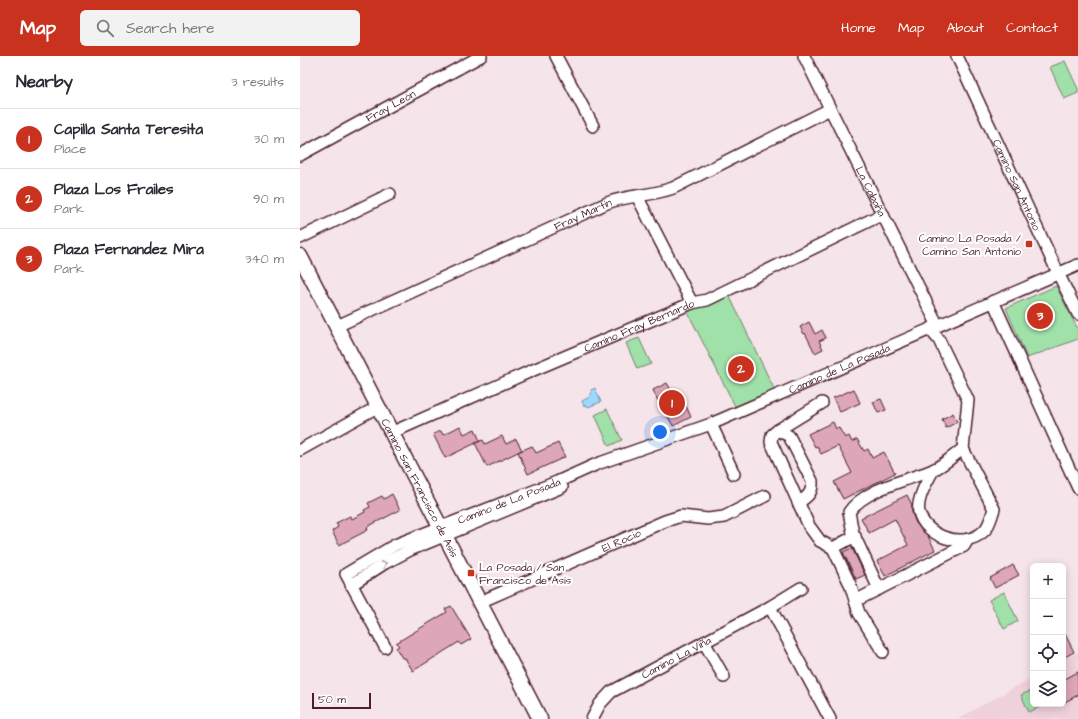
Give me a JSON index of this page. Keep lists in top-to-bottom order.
{
  "streets": {
    "main road": ["Camino San Francisco de Asís"],
    "street": [
      "Fray León",
      "Camino San Antonio",
      "La Cabaña",
      "Fray Martín",
      "Camino Fray Bernardo",
      "Camino de La Posada",
      "El Rocio",
      "Camino La Viña"
    ]
  },
  "crossings": [
    ["Camino San Antonio", "Camino de La Posada"],
    ["La Cabaña", "Fray Martín"],
    ["La Cabaña", "Camino Fray Bernardo"],
    ["La Cabaña", "Camino de La Posada"],
    ["Fray Martín", "Camino San Francisco de Asís"],
    ["Camino Fray Bernardo", "Camino San Francisco de Asís"],
    ["Camino de La Posada", "Camino San Francisco de Asís"],
    ["Camino San Francisco de Asís", "El Rocio"]
  ],
  "places": {
    "transit": ["Camino La Posada / Camino San Antonio", "La Posada / San Francisco de Asís"]
  },
  "scale_bar": "50 m",
  "page": {
    "header": "Map",
    "search": "Search here",
    "nav": [
      "Home",
      "Map",
      "About",
      "Contact"
    ],
    "heading": ["Nearby", "3 results"],
    "list": [
      {
        "mark": "1",
        "name": "Capilla Santa Teresita",
        "note": "Place",
        "value": "30 m"
      },
      {
        "mark": "2",
        "name": "Plaza Los Frailes",
        "note": "Park",
        "value": "90 m"
      },
      {
        "mark": "3",
        "name": "Plaza Fernandez Mira",
        "note": "Park",
        "value": "340 m"
      }
    ],
    "pins": ["3", "2", "1"],
    "map_buttons": ["+", "−"],
    "scale": "50 m"
  }
}
